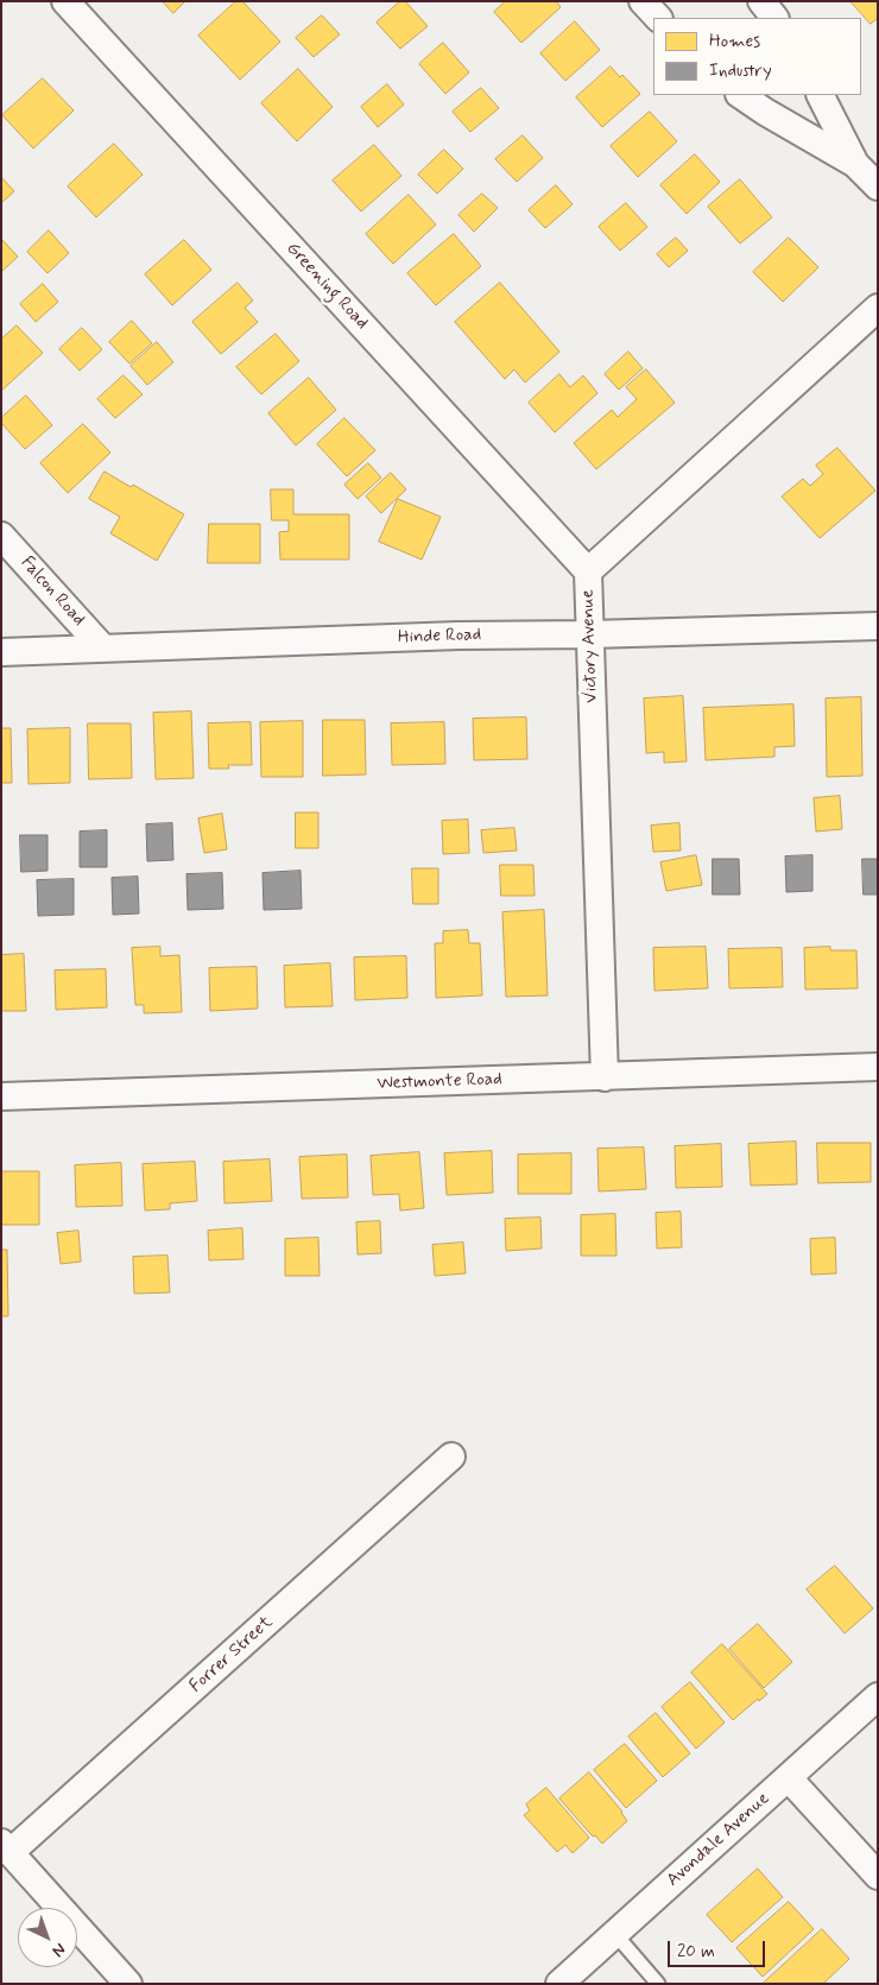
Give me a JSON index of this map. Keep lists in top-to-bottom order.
{
  "streets": {
    "street": [
      "Greening Road",
      "Falcon Road",
      "Hinde Road",
      "Victory Avenue",
      "Westmonte Road",
      "Forrer Street",
      "Avondale Avenue"
    ]
  },
  "crossings": [
    ["Greening Road", "Victory Avenue"],
    ["Falcon Road", "Hinde Road"],
    ["Hinde Road", "Victory Avenue"],
    ["Victory Avenue", "Westmonte Road"]
  ],
  "legend": ["Homes", "Industry"],
  "scale_bar": "20 m",
  "north": "bottom right"
}
